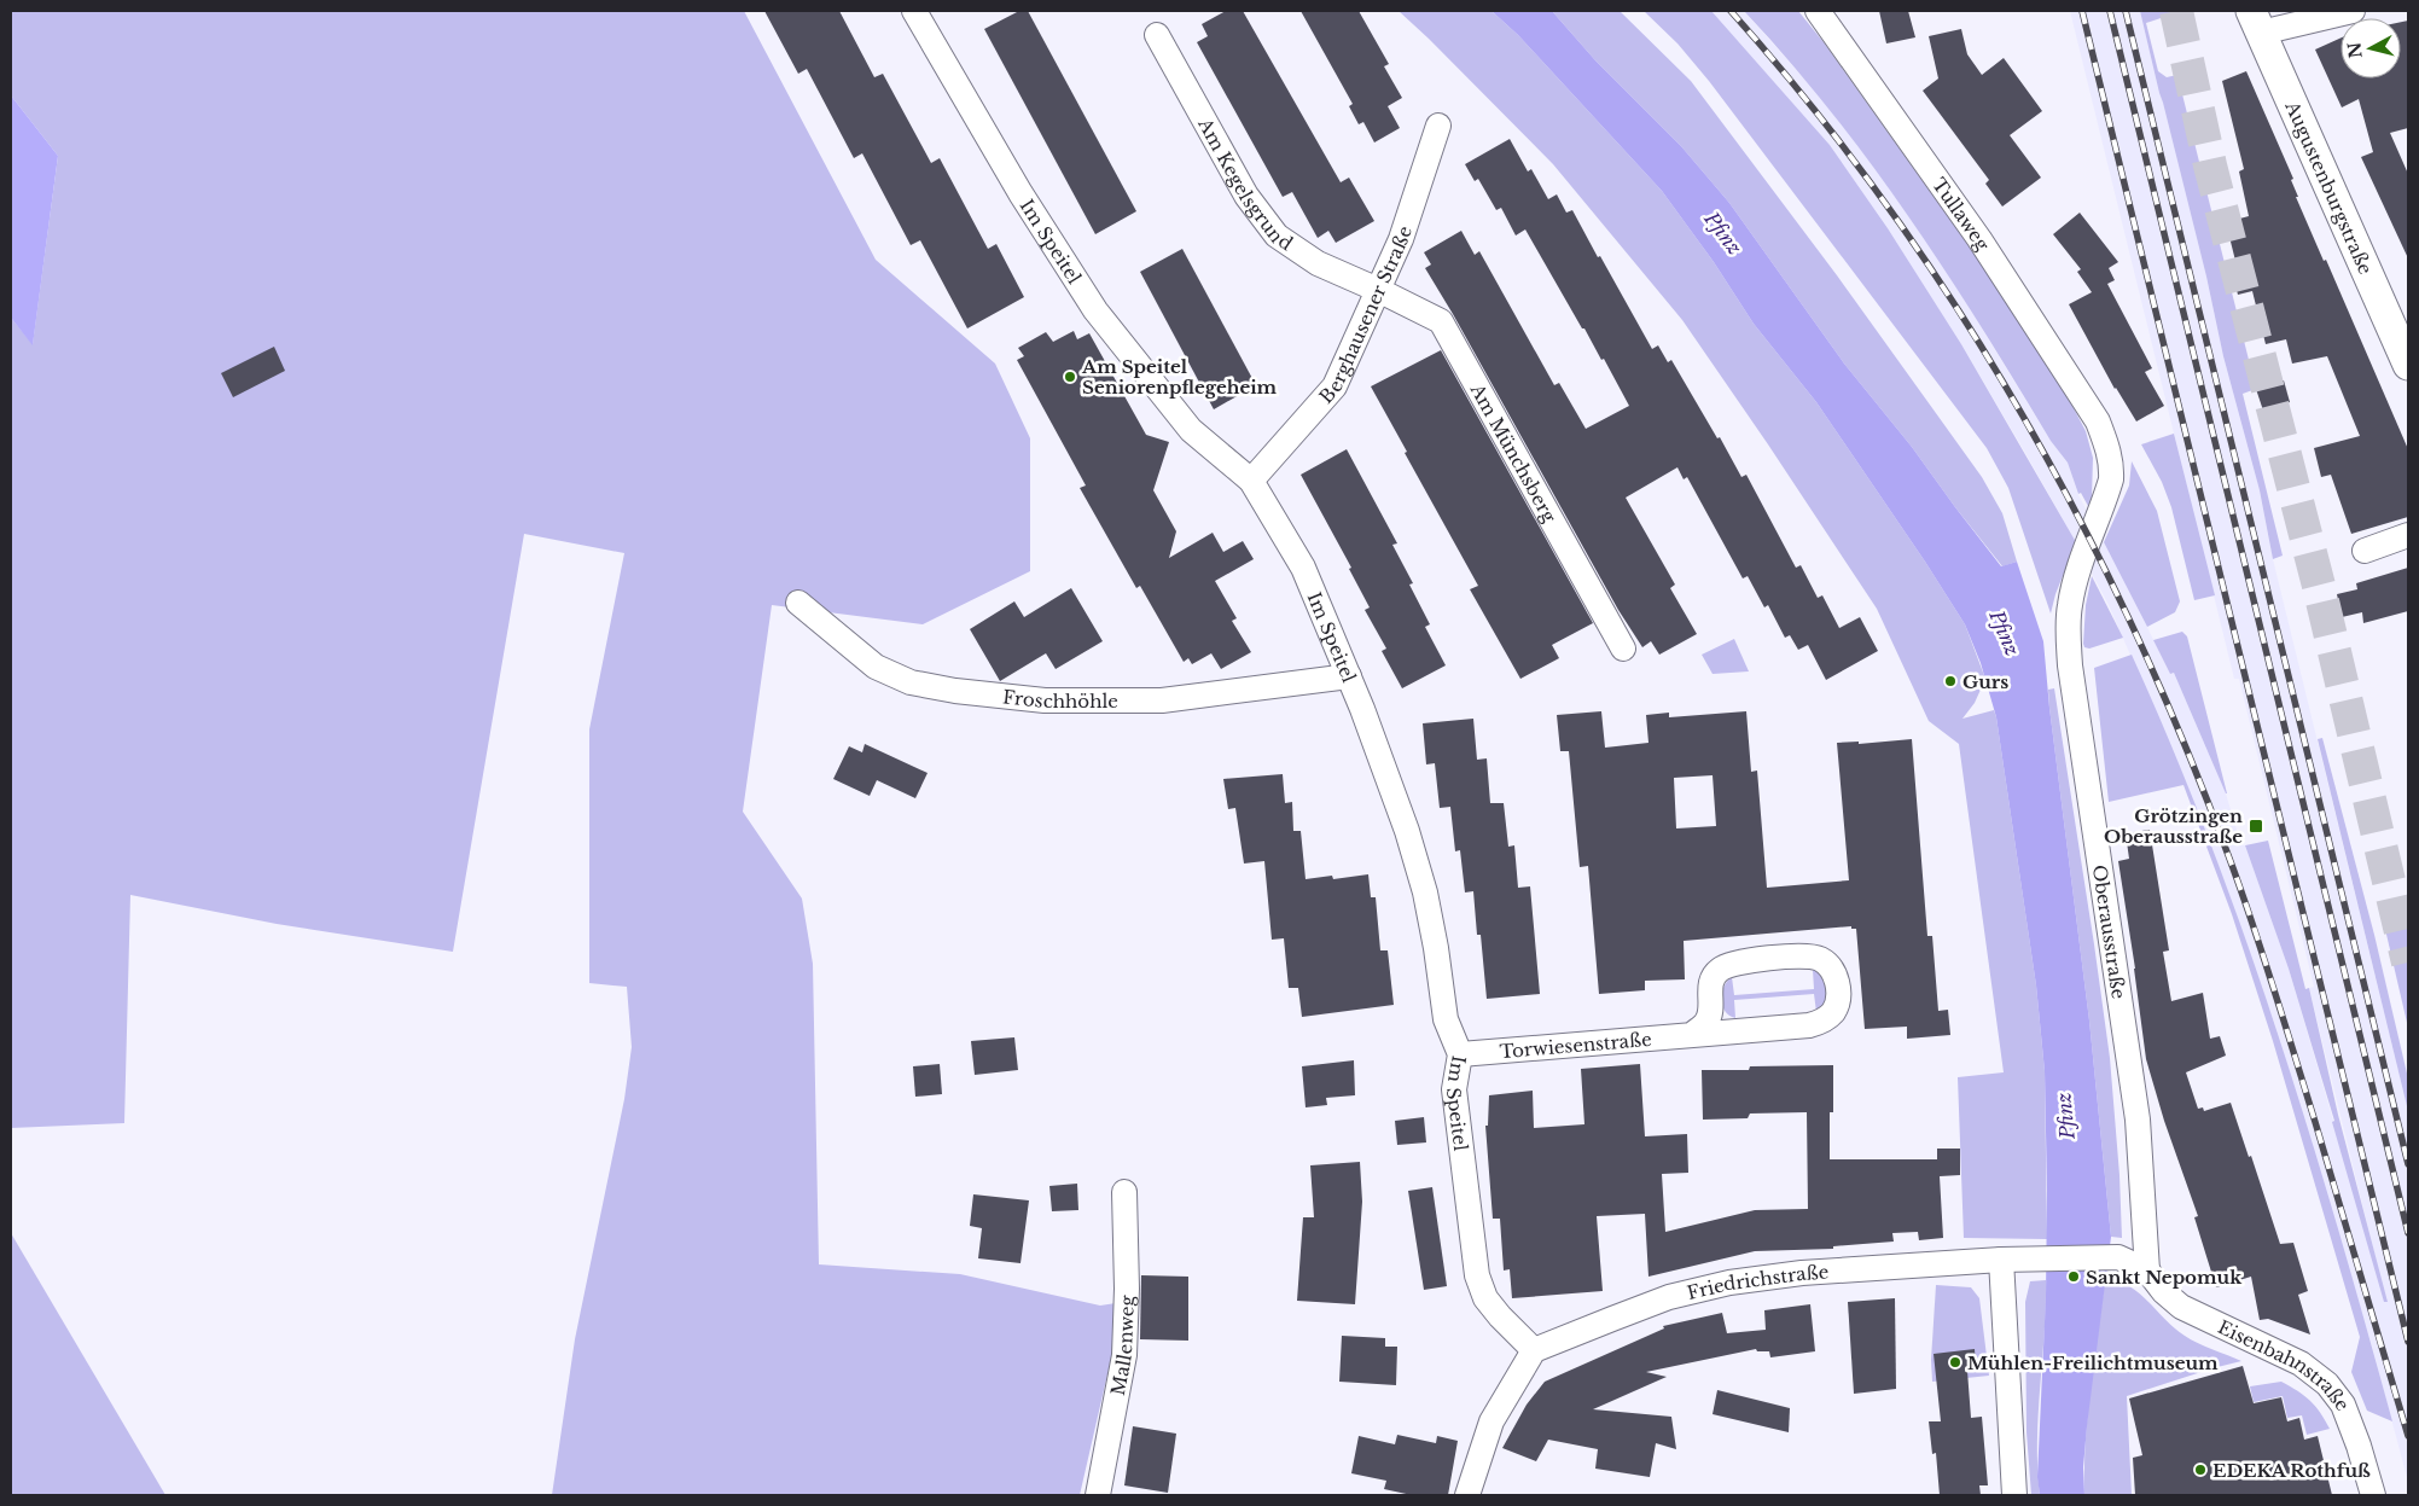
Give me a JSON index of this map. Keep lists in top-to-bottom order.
{
  "streets": {
    "street": [
      "Am Kegelsgrund",
      "Augustenburgstraße",
      "Tullaweg",
      "Im Speitel",
      "Berghausener Straße",
      "Am Münchsberg",
      "Froschhöhle",
      "Oberausstraße",
      "Torwiesenstraße",
      "Friedrichstraße",
      "Mallenweg",
      "Eisenbahnstraße"
    ]
  },
  "crossings": [
    ["Am Kegelsgrund", "Berghausener Straße"],
    ["Am Kegelsgrund", "Am Münchsberg"],
    ["Tullaweg", "Oberausstraße"],
    ["Im Speitel", "Berghausener Straße"],
    ["Im Speitel", "Froschhöhle"],
    ["Im Speitel", "Torwiesenstraße"],
    ["Im Speitel", "Friedrichstraße"],
    ["Berghausener Straße", "Am Münchsberg"],
    ["Oberausstraße", "Friedrichstraße"],
    ["Oberausstraße", "Eisenbahnstraße"],
    ["Friedrichstraße", "Eisenbahnstraße"]
  ],
  "water": ["Pfinz"],
  "places": {
    "other": [
      "Am Speitel Seniorenpflegeheim",
      "Gurs",
      "Sankt Nepomuk",
      "Mühlen-Freilichtmuseum",
      "EDEKA Rothfuß"
    ],
    "transit": ["Grötzingen Oberausstraße"]
  },
  "north": "left"
}
